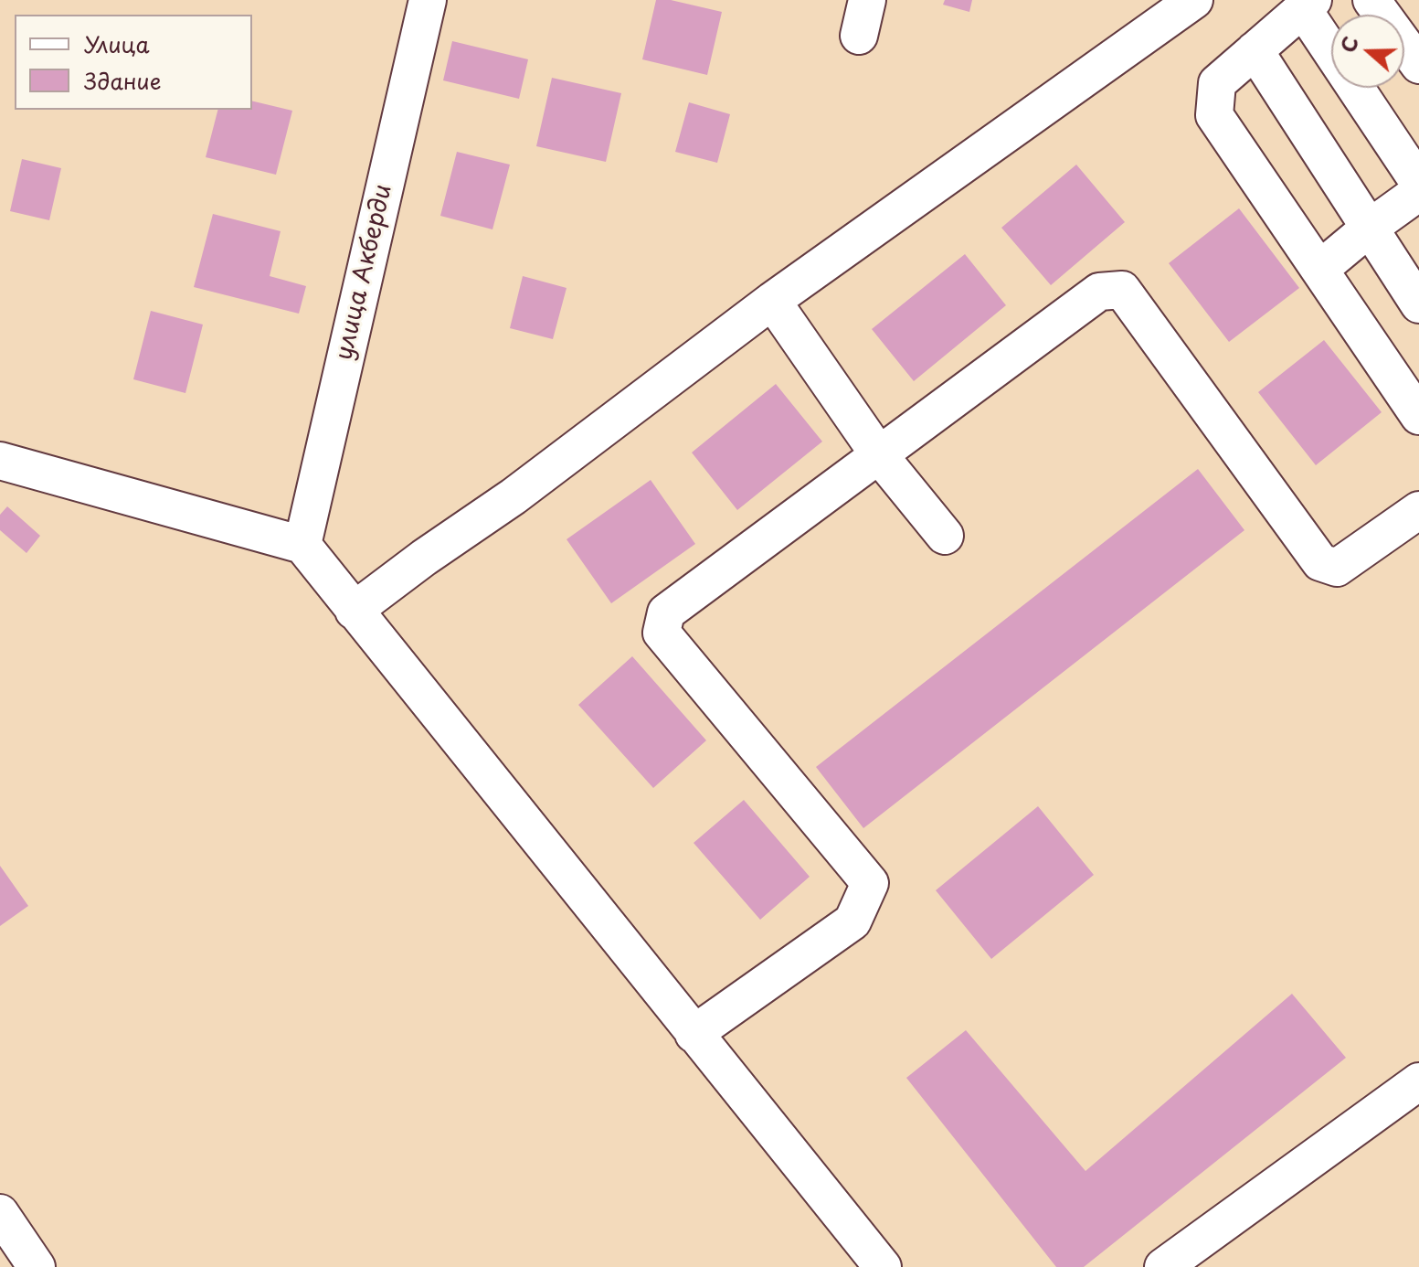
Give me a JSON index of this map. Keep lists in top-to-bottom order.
{
  "streets": {
    "street": ["улица Акберди"]
  },
  "legend": ["Улица", "Здание"],
  "north": "left"
}
